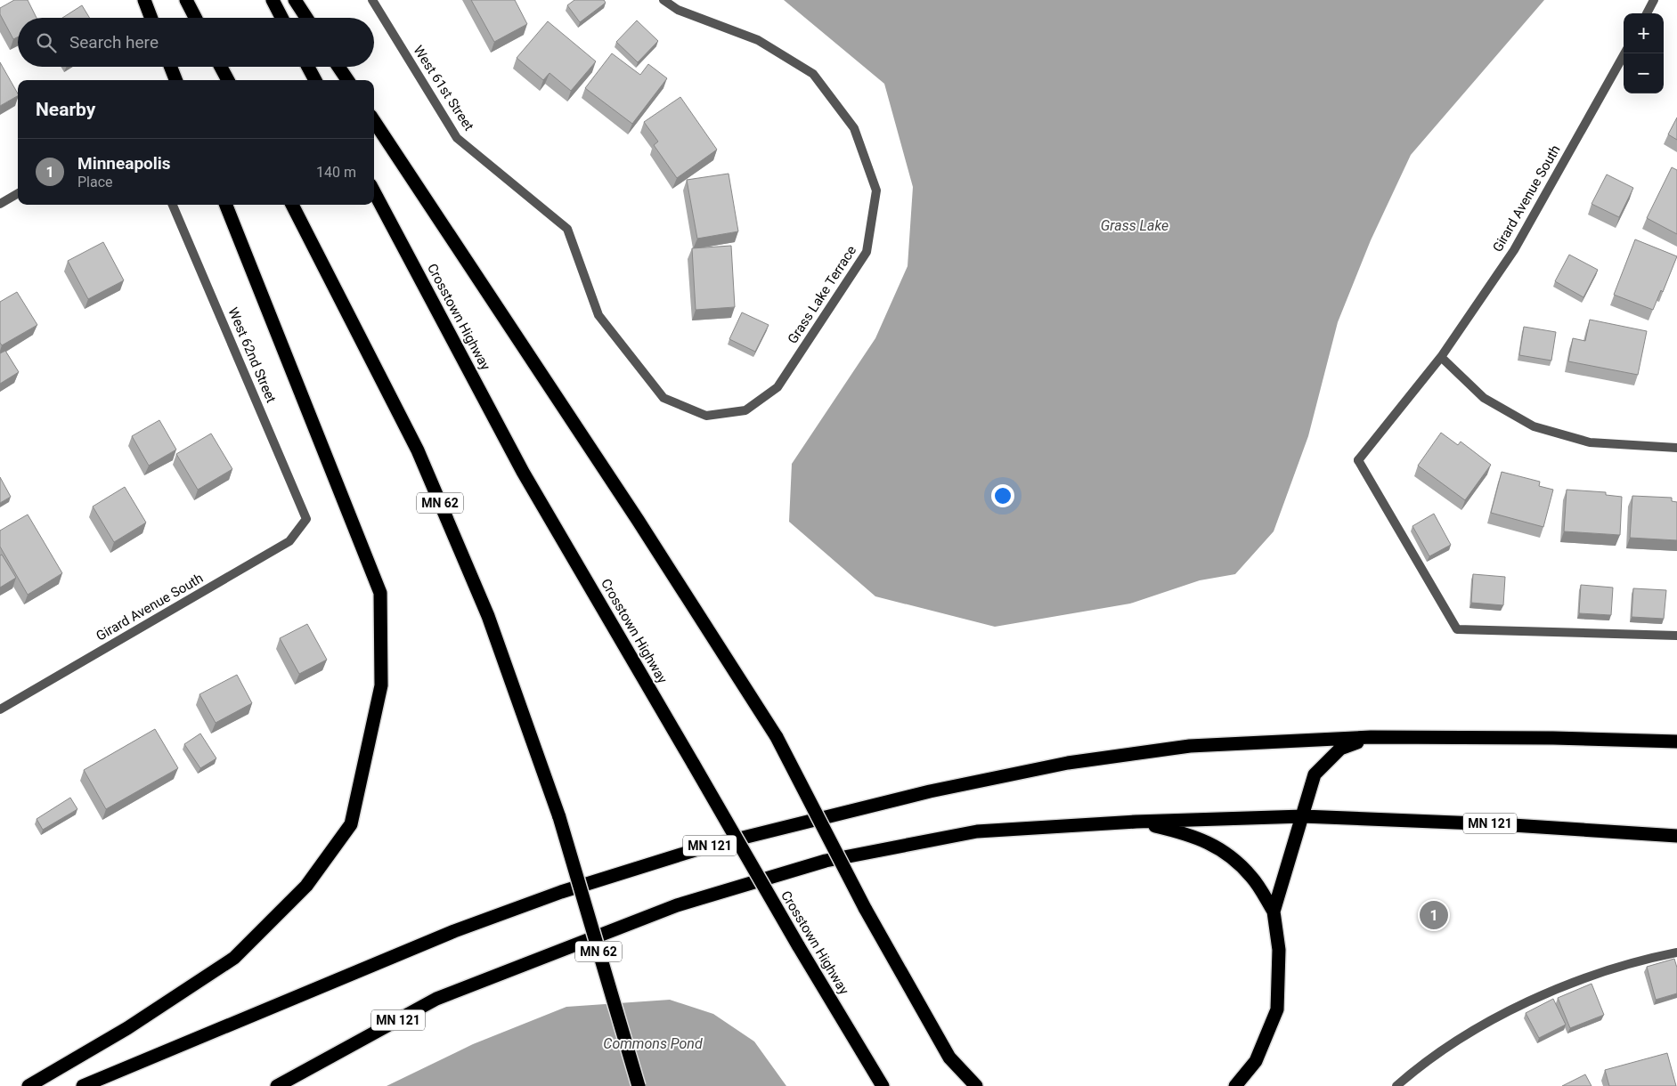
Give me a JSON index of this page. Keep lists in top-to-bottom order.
{
  "streets": {
    "highway": ["Crosstown Highway", "MN 62", "MN 121"],
    "street": [
      "West 61st Street",
      "Girard Avenue South",
      "Grass Lake Terrace",
      "West 62nd Street"
    ]
  },
  "crossings": [
    ["West 61st Street", "Grass Lake Terrace"],
    ["Girard Avenue South", "West 62nd Street"]
  ],
  "water": ["Grass Lake", "Commons Pond"],
  "page": {
    "map_buttons": ["+", "−"],
    "search": "Search here",
    "heading": "Nearby",
    "list": [
      {
        "mark": "1",
        "name": "Minneapolis",
        "note": "Place",
        "value": "140 m"
      }
    ],
    "pins": "1"
  }
}
